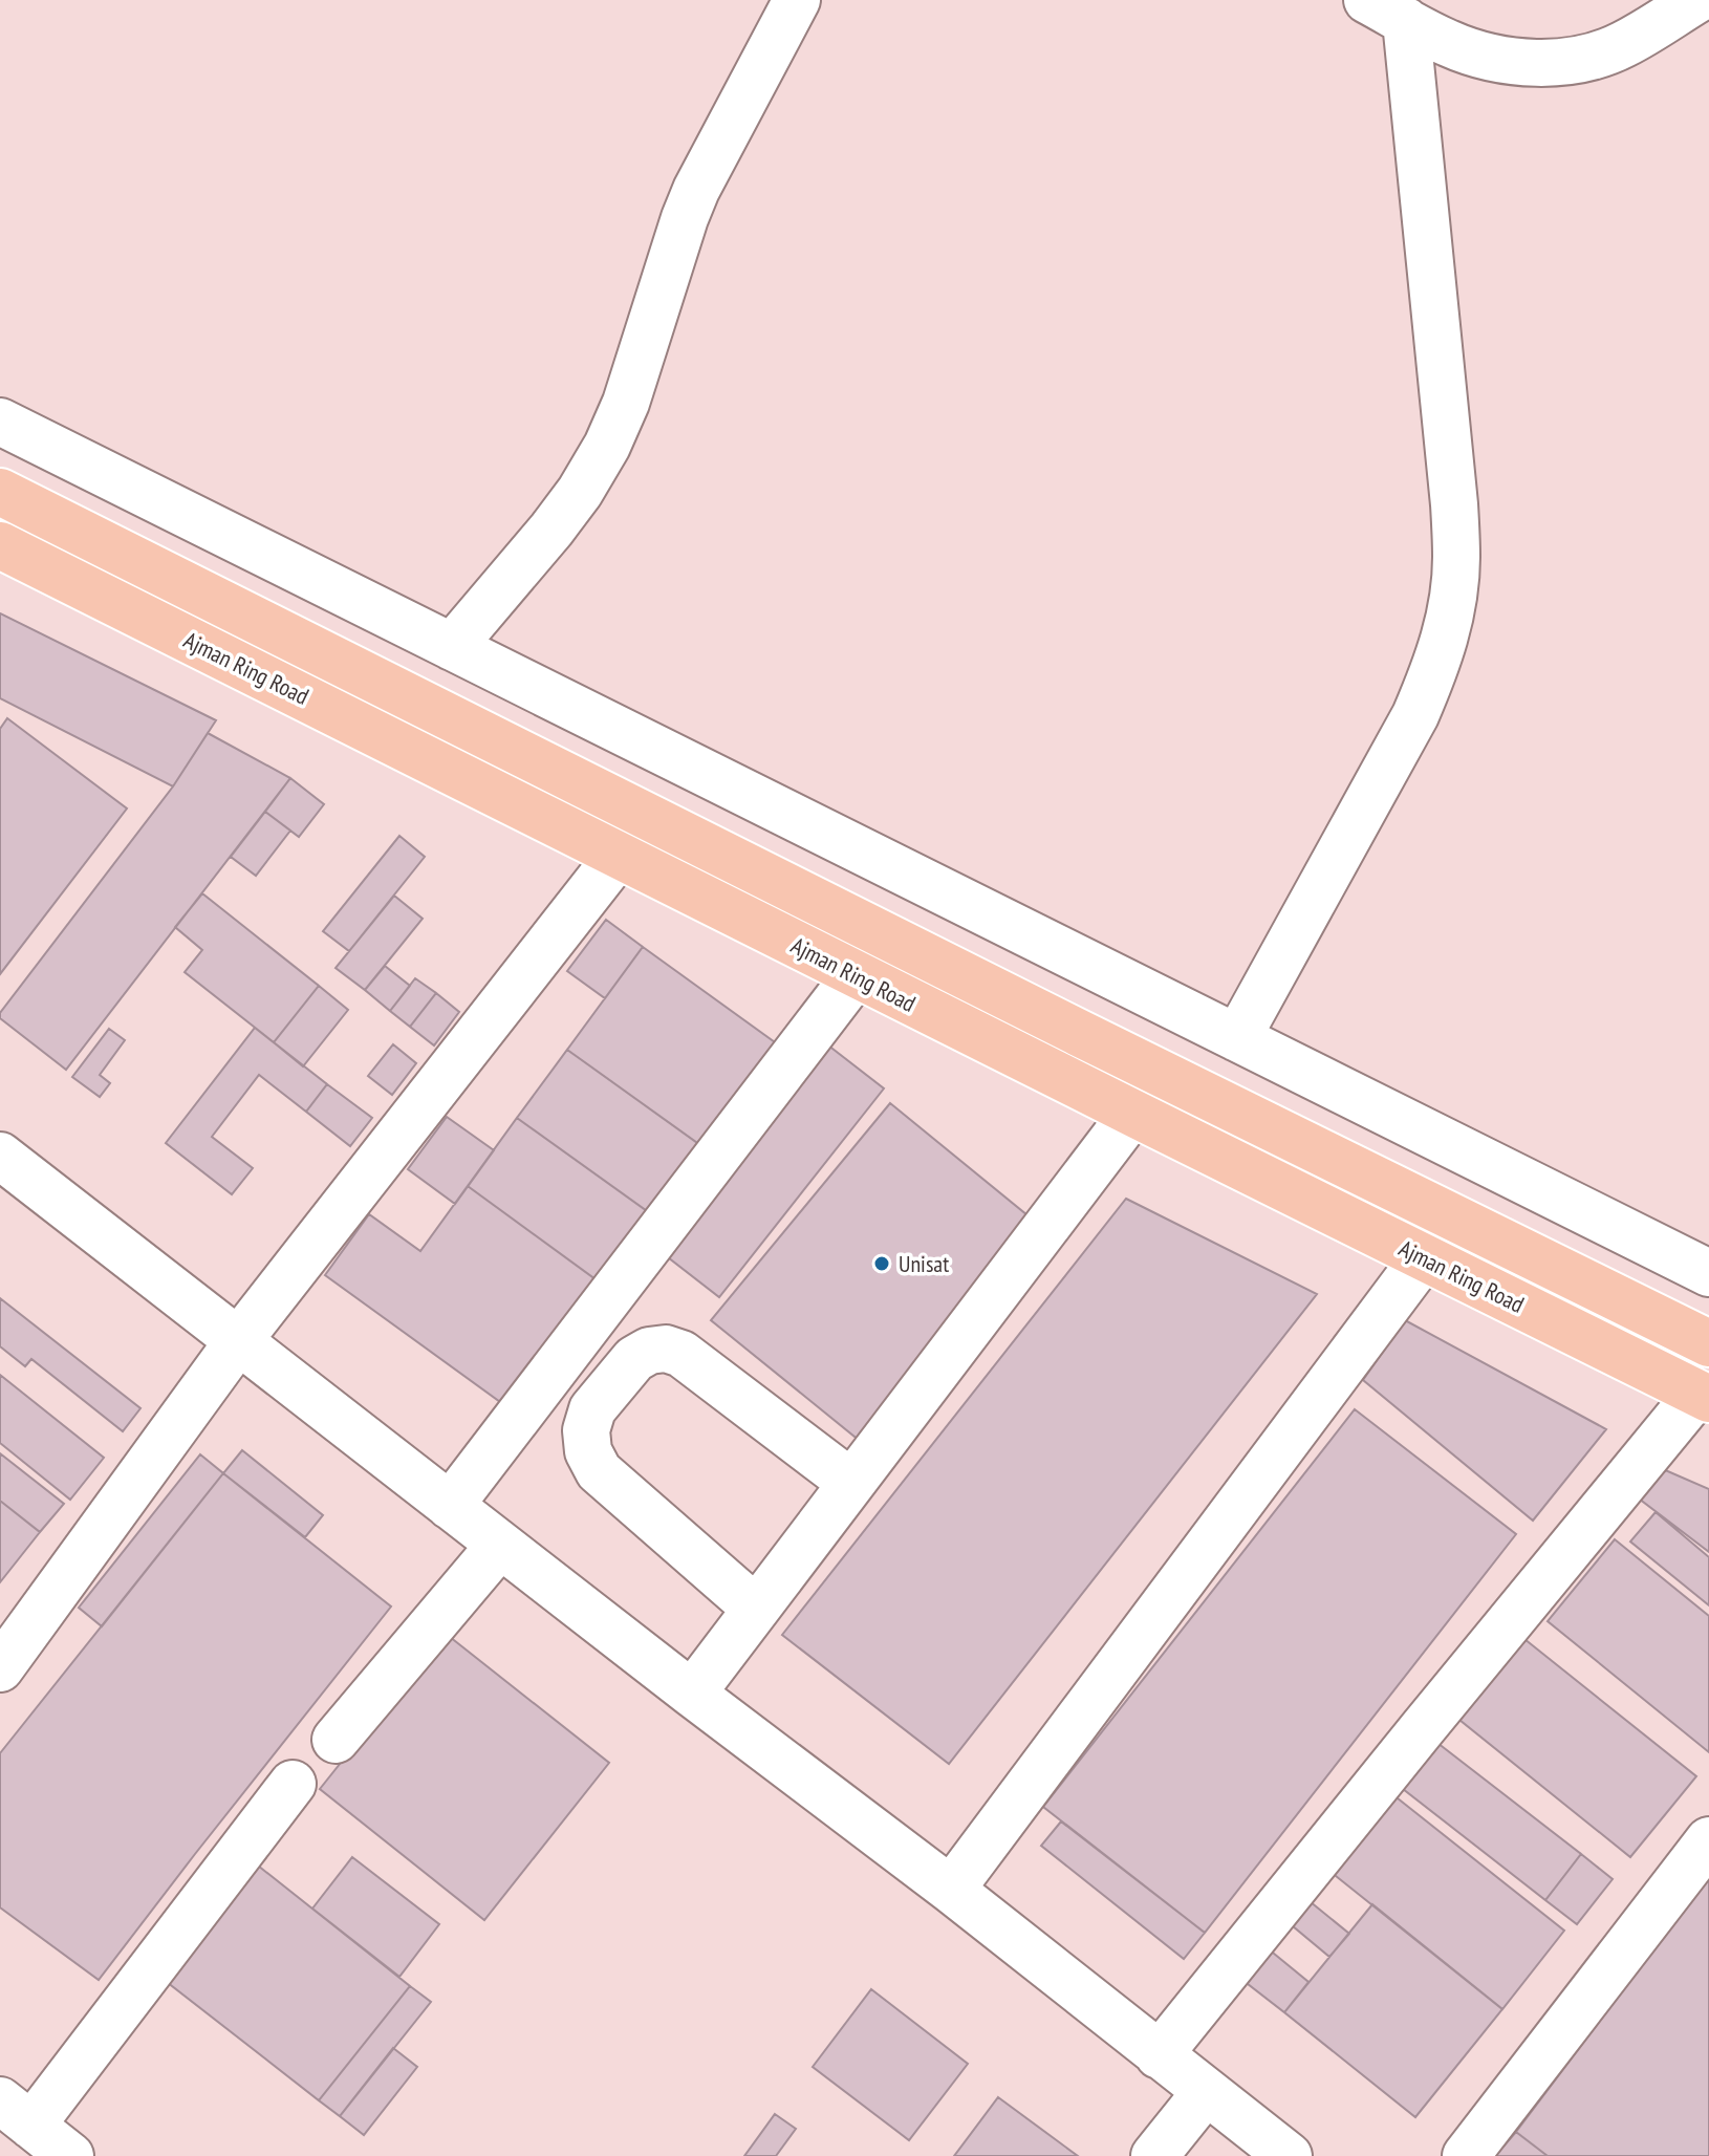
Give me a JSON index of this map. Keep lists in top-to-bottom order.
{
  "streets": {
    "main road": ["Ajman Ring Road"]
  },
  "places": ["Unisat"]
}
